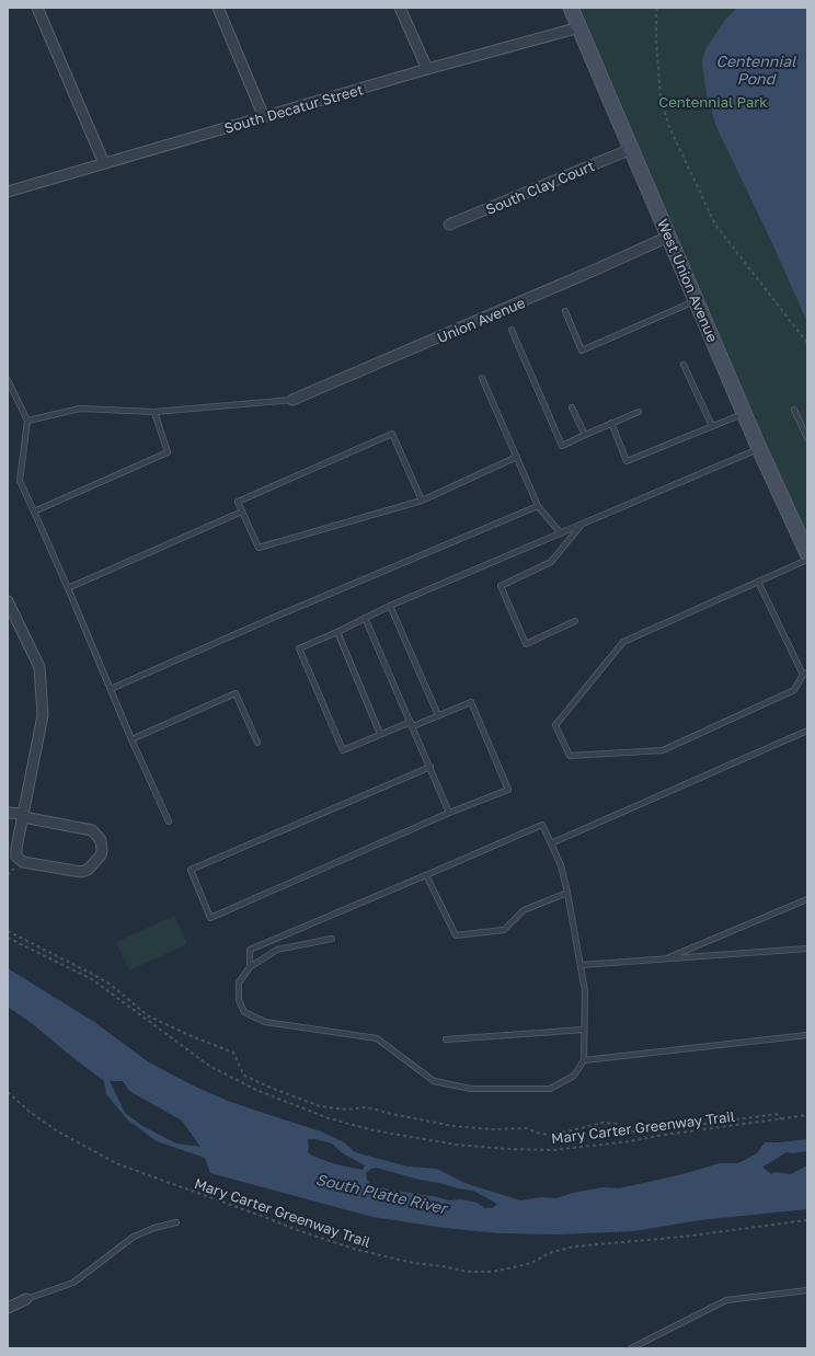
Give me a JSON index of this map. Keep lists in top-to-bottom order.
{
  "streets": {
    "street": [
      "South Decatur Street",
      "South Clay Court",
      "West Union Avenue",
      "Union Avenue"
    ],
    "path": ["Mary Carter Greenway Trail"]
  },
  "crossings": [
    ["South Decatur Street", "West Union Avenue"],
    ["South Clay Court", "West Union Avenue"],
    ["West Union Avenue", "Union Avenue"]
  ],
  "water": ["Centennial Pond", "South Platte River"],
  "parks": ["Centennial Park"]
}
